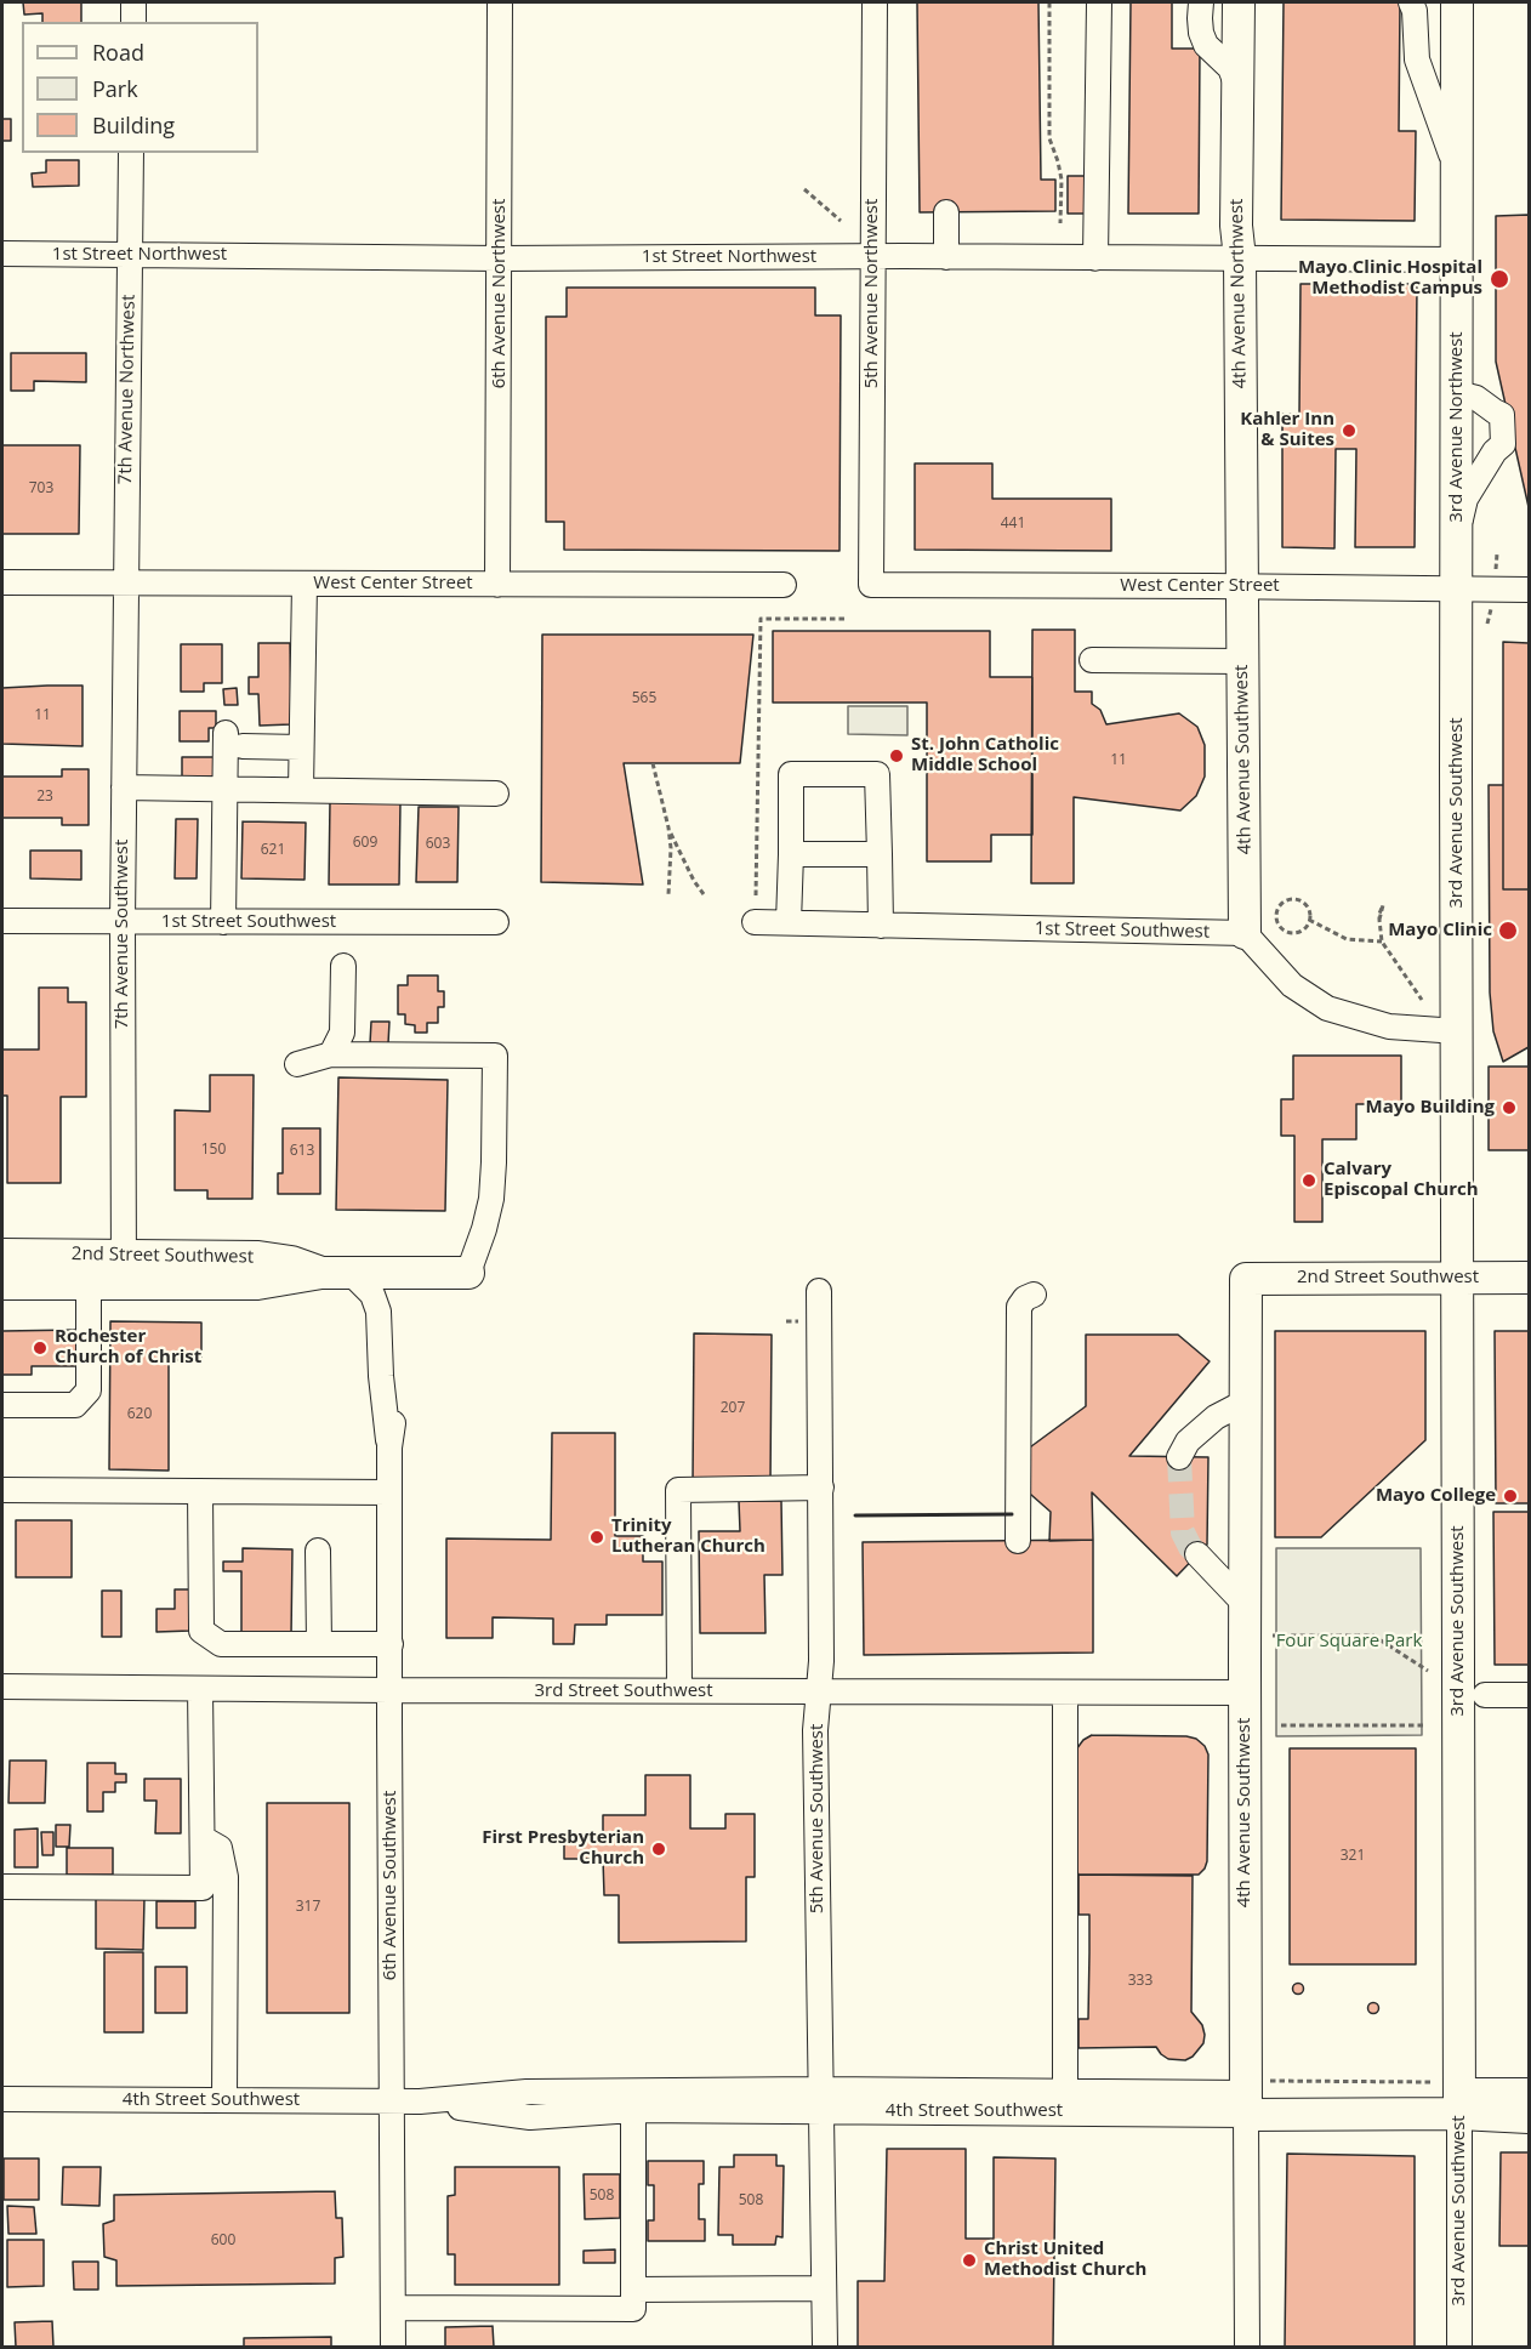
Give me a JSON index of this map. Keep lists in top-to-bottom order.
{
  "streets": {
    "main road": [
      "4th Avenue Northwest",
      "3rd Avenue Northwest",
      "4th Avenue Southwest",
      "3rd Avenue Southwest",
      "2nd Street Southwest",
      "4th Street Southwest"
    ],
    "street": [
      "1st Street Northwest",
      "6th Avenue Northwest",
      "5th Avenue Northwest",
      "7th Avenue Northwest",
      "West Center Street",
      "1st Street Southwest",
      "7th Avenue Southwest",
      "3rd Street Southwest",
      "5th Avenue Southwest",
      "6th Avenue Southwest"
    ]
  },
  "crossings": [
    ["1st Street Northwest", "6th Avenue Northwest"],
    ["1st Street Northwest", "5th Avenue Northwest"],
    ["1st Street Northwest", "4th Avenue Northwest"],
    ["1st Street Northwest", "7th Avenue Northwest"],
    ["1st Street Northwest", "3rd Avenue Northwest"],
    ["6th Avenue Northwest", "West Center Street"],
    ["5th Avenue Northwest", "West Center Street"],
    ["4th Avenue Northwest", "West Center Street"],
    ["4th Avenue Northwest", "4th Avenue Southwest"],
    ["7th Avenue Northwest", "West Center Street"],
    ["7th Avenue Northwest", "7th Avenue Southwest"],
    ["3rd Avenue Northwest", "West Center Street"],
    ["3rd Avenue Northwest", "3rd Avenue Southwest"],
    ["West Center Street", "4th Avenue Southwest"],
    ["West Center Street", "3rd Avenue Southwest"],
    ["West Center Street", "7th Avenue Southwest"],
    ["4th Avenue Southwest", "1st Street Southwest"],
    ["4th Avenue Southwest", "2nd Street Southwest"],
    ["4th Avenue Southwest", "3rd Street Southwest"],
    ["4th Avenue Southwest", "4th Street Southwest"],
    ["3rd Avenue Southwest", "2nd Street Southwest"],
    ["3rd Avenue Southwest", "4th Street Southwest"],
    ["1st Street Southwest", "7th Avenue Southwest"],
    ["7th Avenue Southwest", "2nd Street Southwest"],
    ["3rd Street Southwest", "5th Avenue Southwest"],
    ["3rd Street Southwest", "6th Avenue Southwest"],
    ["5th Avenue Southwest", "4th Street Southwest"],
    ["6th Avenue Southwest", "4th Street Southwest"]
  ],
  "parks": ["Four Square Park"],
  "places": [
    "Mayo Clinic Hospital Methodist Campus",
    "Kahler Inn & Suites",
    "St. John Catholic Middle School",
    "Mayo Clinic",
    "Mayo Building",
    "Calvary Episcopal Church",
    "Rochester Church of Christ",
    "Mayo College",
    "Trinity Lutheran Church",
    "First Presbyterian Church",
    "Christ United Methodist Church"
  ],
  "house_numbers": [
    "703",
    "441",
    "565",
    "11",
    "11",
    "23",
    "609",
    "603",
    "621",
    "150",
    "613",
    "207",
    "620",
    "321",
    "317",
    "333",
    "508",
    "508",
    "600"
  ],
  "legend": ["Road", "Park", "Building"]
}
